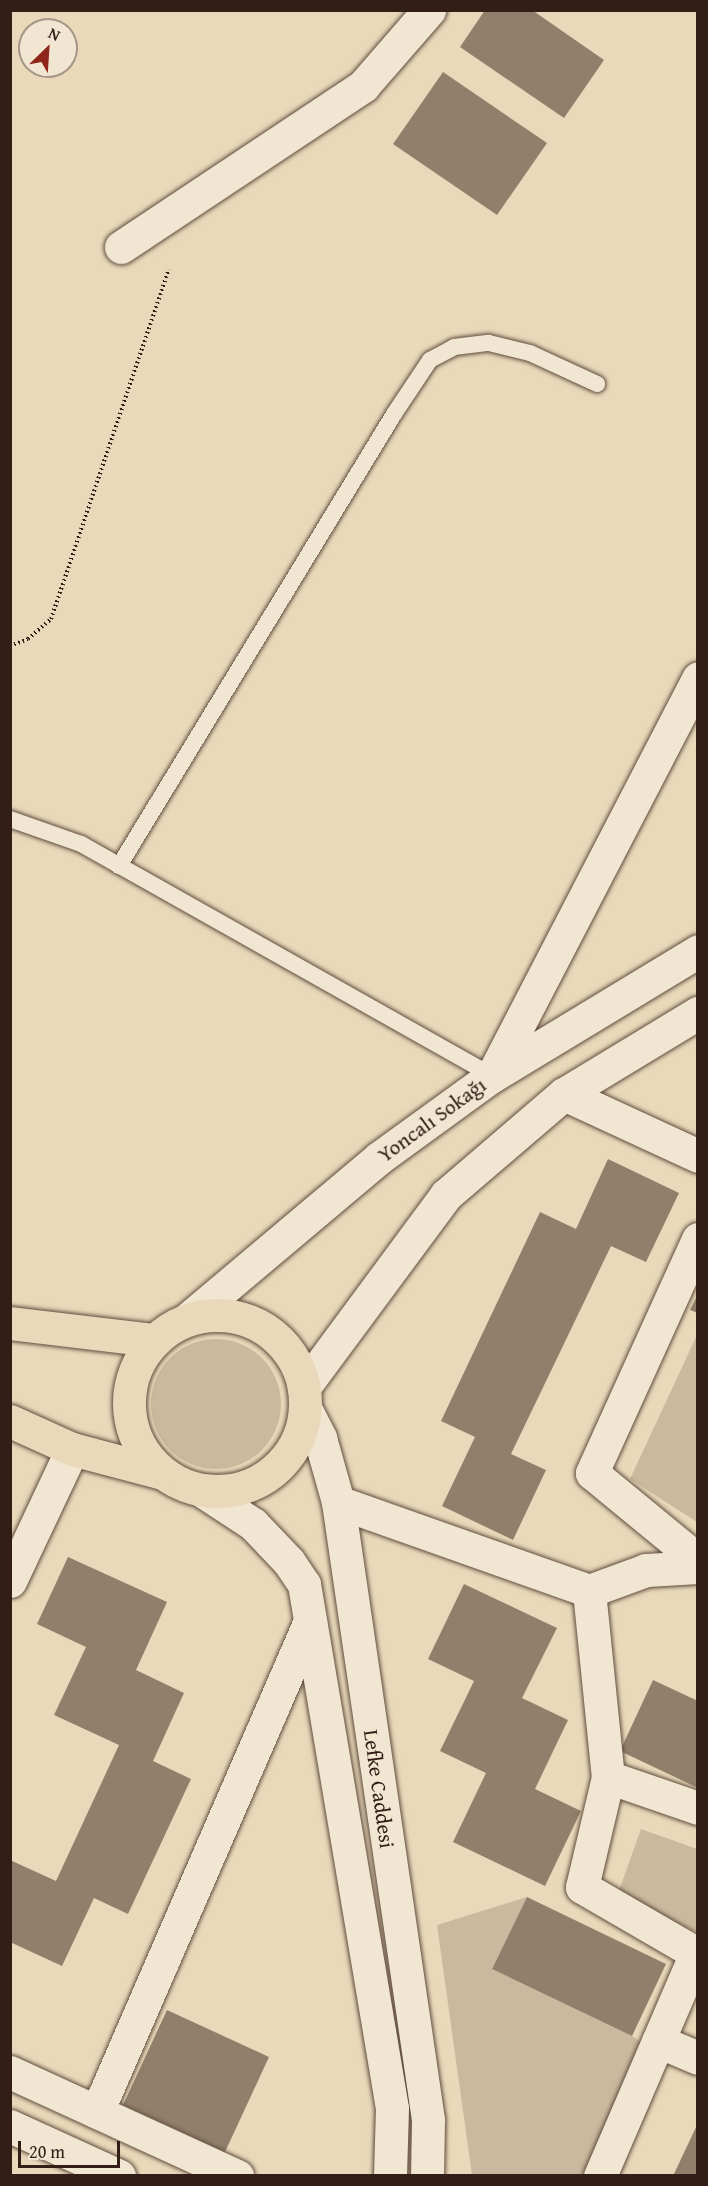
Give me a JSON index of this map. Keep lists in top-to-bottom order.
{
  "streets": {
    "street": ["Yoncalı Sokağı", "Lefke Caddesi"]
  },
  "crossings": [
    ["Yoncalı Sokağı", "Lefke Caddesi"]
  ],
  "scale_bar": "20 m",
  "north": "top right"
}
